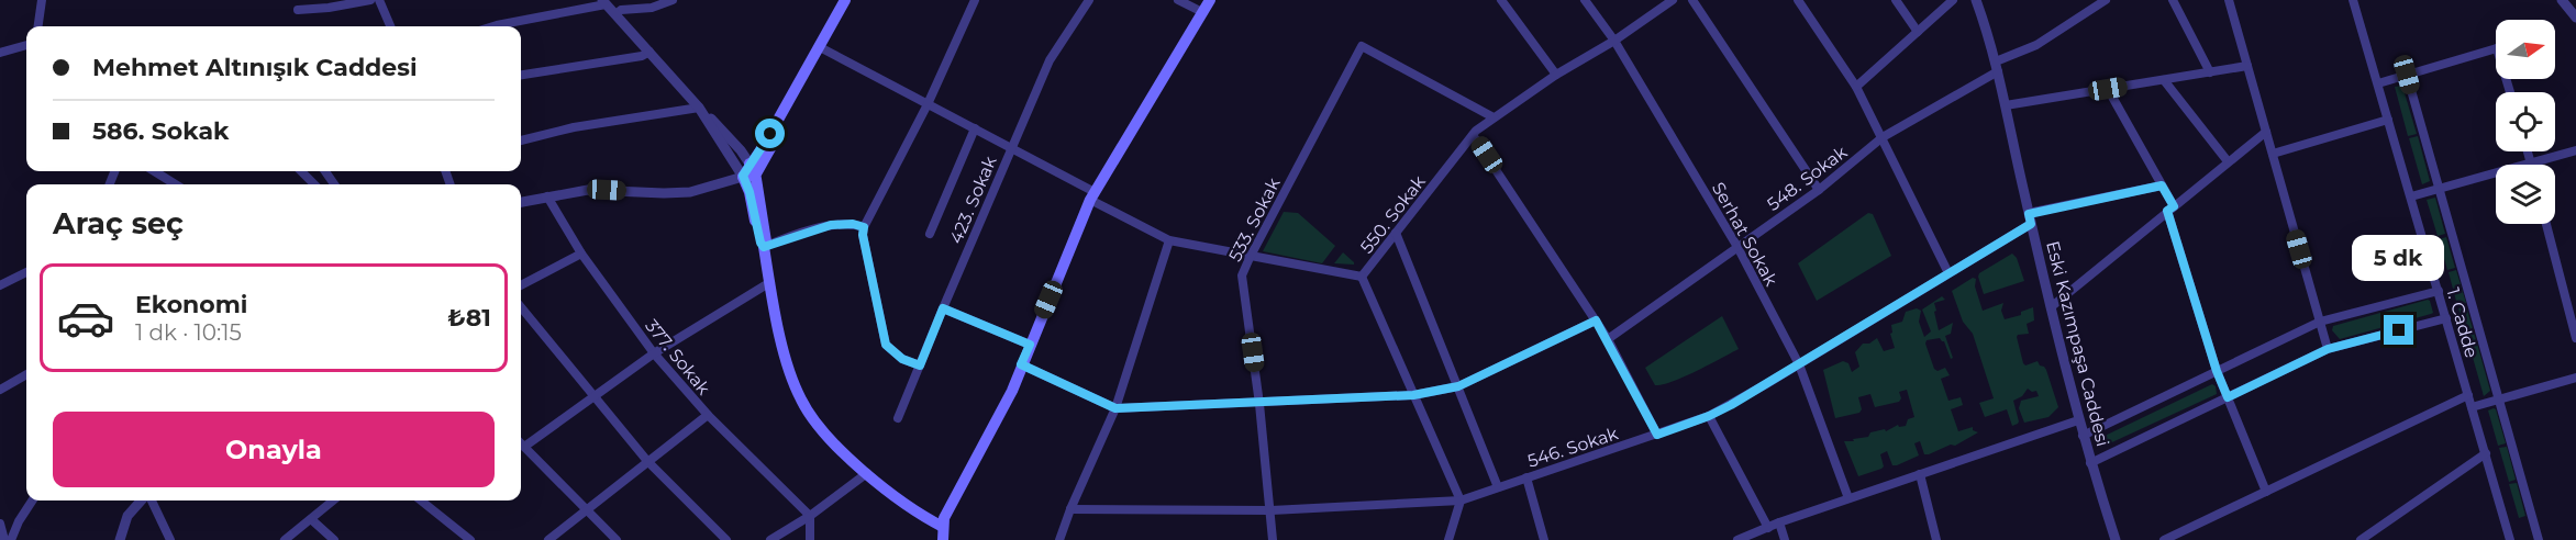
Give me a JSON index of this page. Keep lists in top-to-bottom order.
{
  "streets": {
    "street": [
      "548. Sokak",
      "423. Sokak",
      "550. Sokak",
      "533. Sokak",
      "Serhat Sokak",
      "1. Cadde",
      "Eski Kazımpaşa Caddesi",
      "377. Sokak",
      "546. Sokak"
    ]
  },
  "crossings": [
    ["548. Sokak", "Serhat Sokak"],
    ["548. Sokak", "Eski Kazımpaşa Caddesi"],
    ["423. Sokak", "550. Sokak"],
    ["550. Sokak", "533. Sokak"],
    ["550. Sokak", "Serhat Sokak"],
    ["533. Sokak", "546. Sokak"],
    ["Serhat Sokak", "546. Sokak"],
    ["Eski Kazımpaşa Caddesi", "546. Sokak"]
  ],
  "north": "right",
  "page": {
    "banner": ["Mehmet Altınışık Caddesi", "586. Sokak"],
    "heading": "Araç seç",
    "bubble": "5 dk",
    "list": [
      {
        "name": "Ekonomi",
        "note": "1 dk · 10:15",
        "value": "₺81"
      }
    ],
    "buttons": "Onayla"
  }
}
